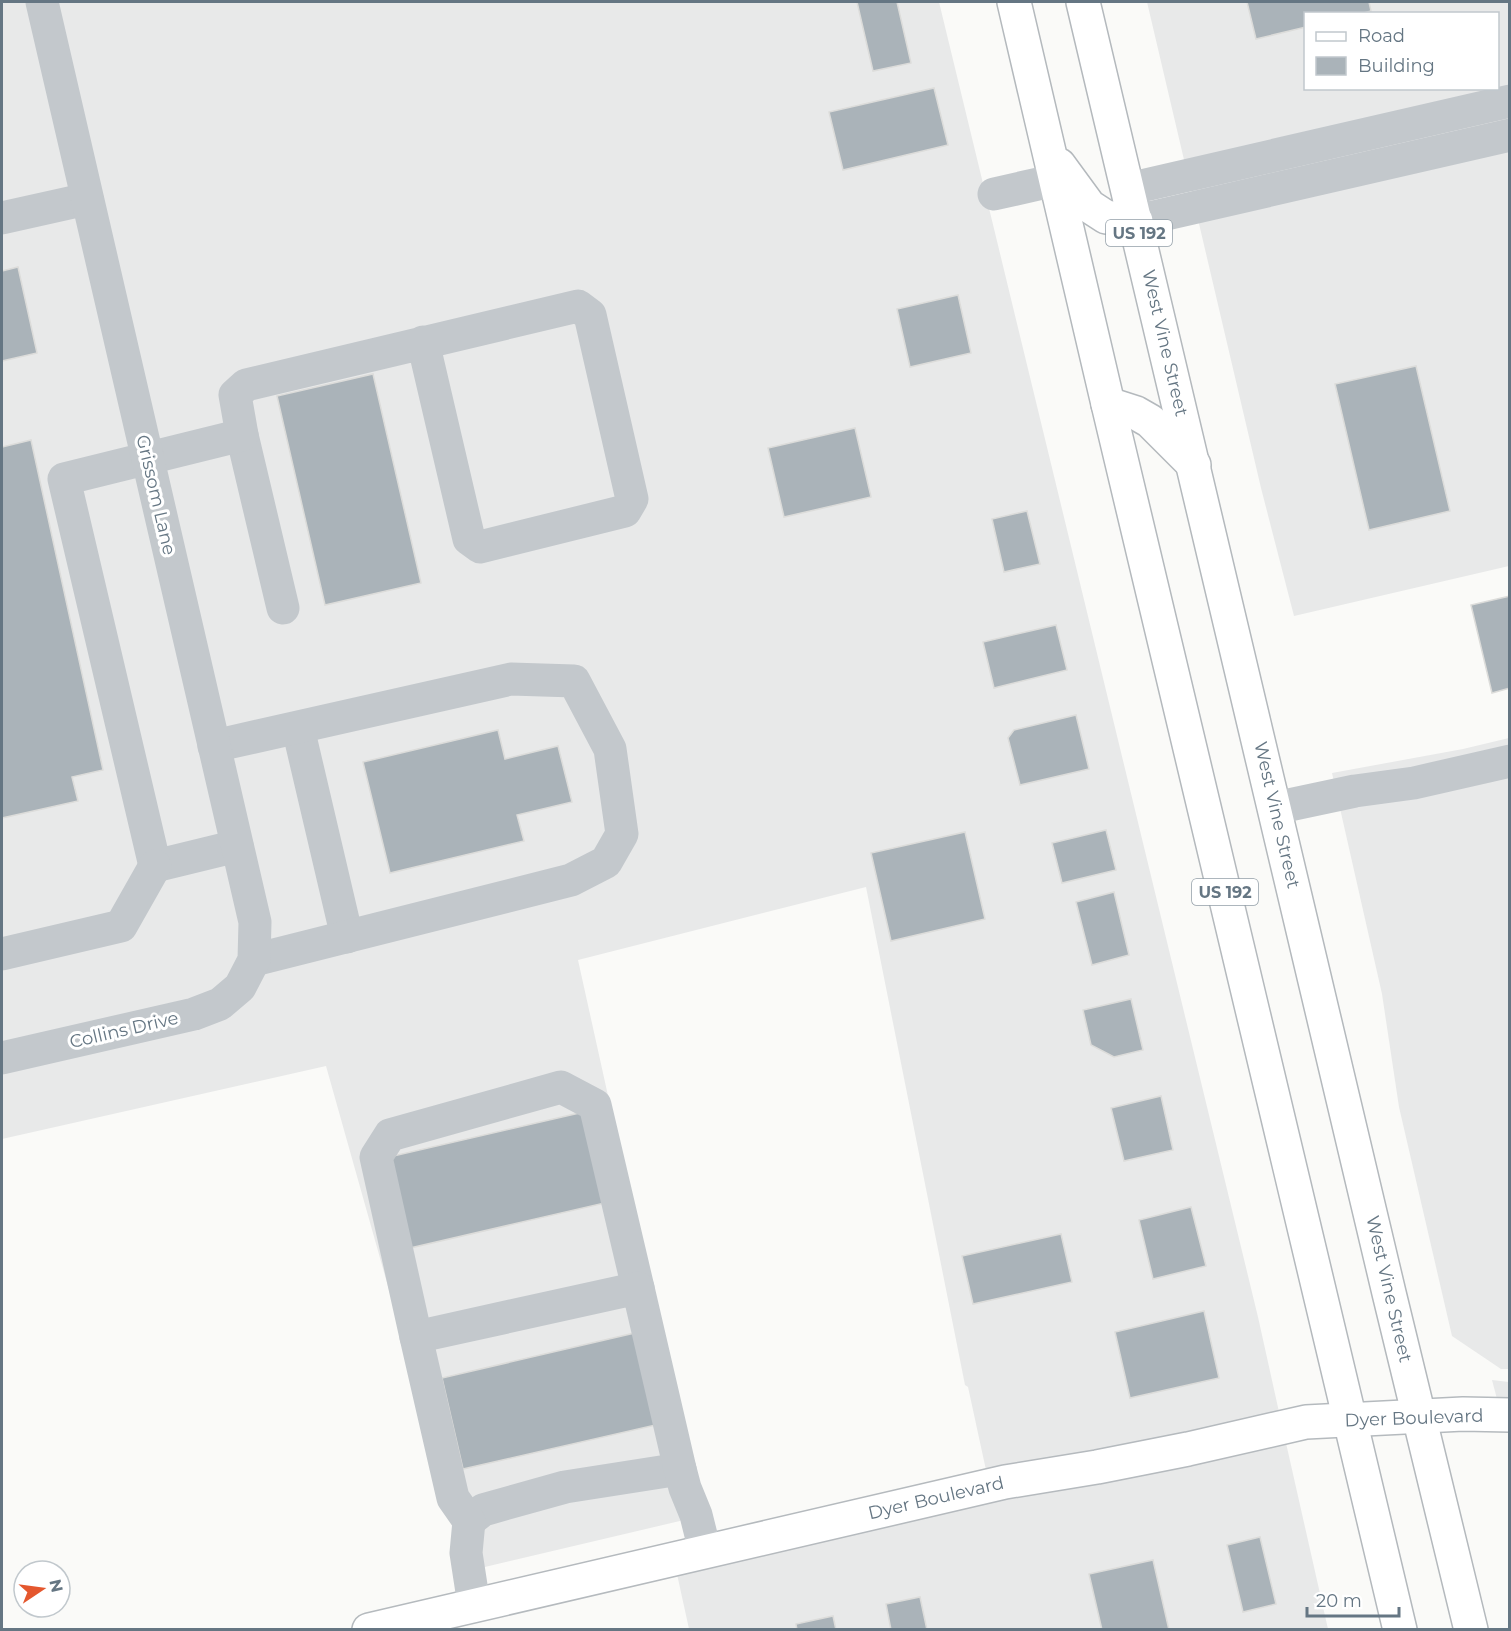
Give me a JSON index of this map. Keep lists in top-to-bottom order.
{
  "streets": {
    "main road": ["US 192", "West Vine Street", "Dyer Boulevard"],
    "street": ["Grissom Lane", "Collins Drive"]
  },
  "crossings": [
    ["US 192", "Dyer Boulevard"],
    ["West Vine Street", "Dyer Boulevard"],
    ["Grissom Lane", "Collins Drive"]
  ],
  "legend": ["Road", "Building"],
  "scale_bar": "20 m",
  "north": "right"
}
